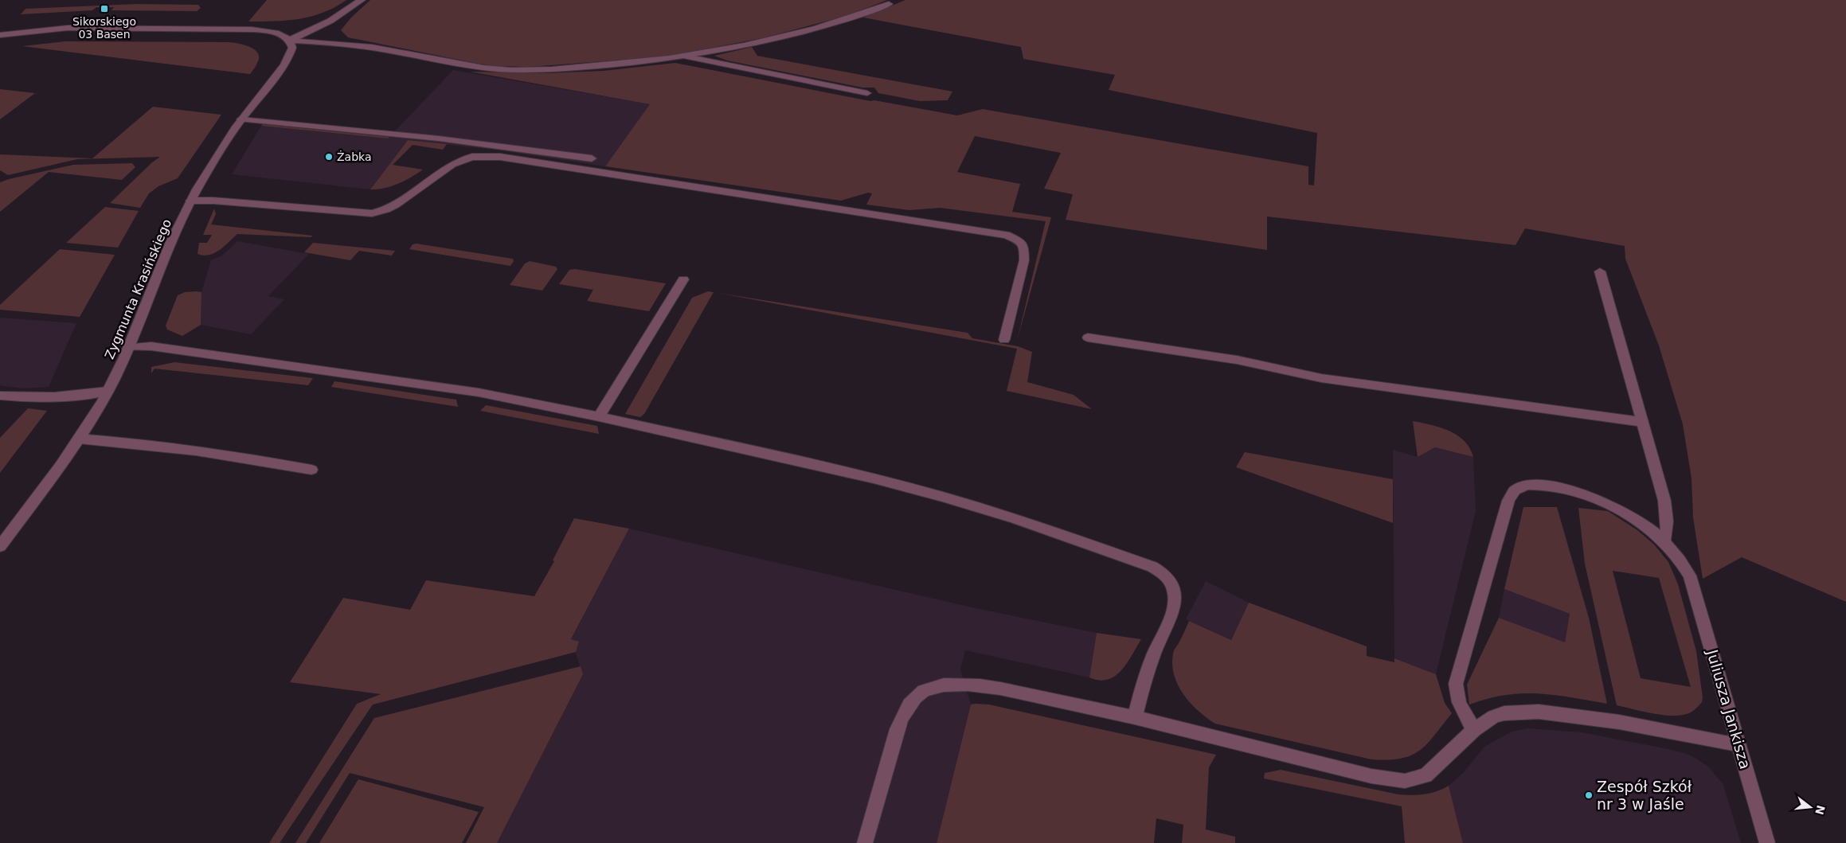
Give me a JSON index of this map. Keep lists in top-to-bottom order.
{
  "streets": {
    "street": ["Zygmunta Krasińskiego", "Juliusza Jankisza"]
  },
  "places": {
    "transit": ["Sikorskiego 03 Basen"],
    "other": ["Żabka", "Zespół Szkół nr 3 w Jaśle"]
  },
  "north": "right"
}
